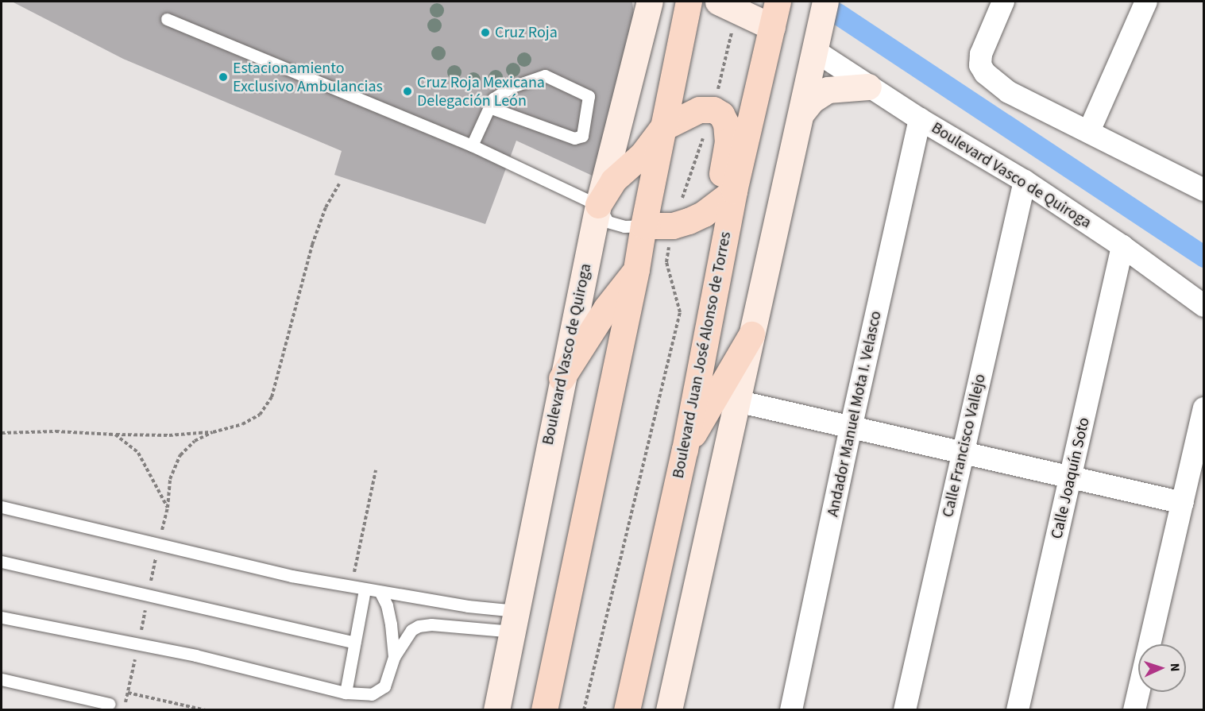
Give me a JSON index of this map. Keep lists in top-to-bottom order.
{
  "streets": {
    "main road": ["Boulevard Juan José Alonso de Torres"],
    "street": [
      "Boulevard Vasco de Quiroga",
      "Andador Manuel Mota I. Velasco",
      "Calle Francisco Vallejo",
      "Calle Joaquín Soto"
    ]
  },
  "crossings": [
    ["Boulevard Vasco de Quiroga", "Andador Manuel Mota I. Velasco"],
    ["Boulevard Vasco de Quiroga", "Calle Francisco Vallejo"],
    ["Boulevard Vasco de Quiroga", "Calle Joaquín Soto"]
  ],
  "places": ["Cruz Roja", "Estacionamiento Exclusivo Ambulancias", "Cruz Roja Mexicana Delegación León"],
  "north": "right"
}
